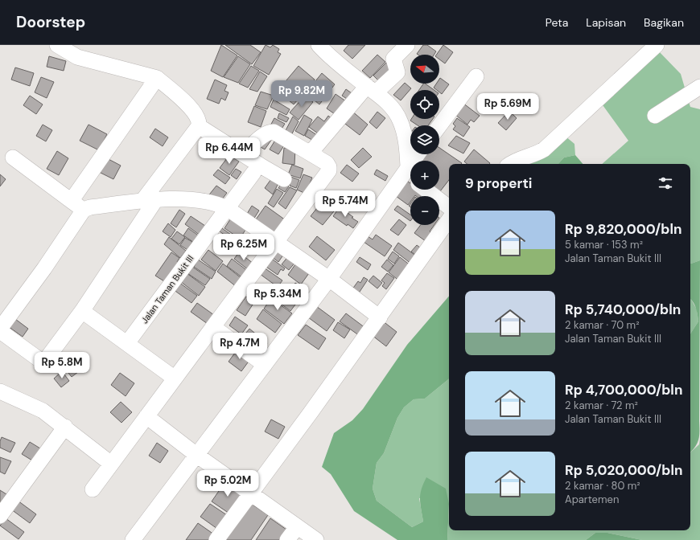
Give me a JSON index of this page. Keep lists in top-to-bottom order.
{
  "streets": {
    "street": ["Jalan Taman Bukit III"]
  },
  "north": "left",
  "page": {
    "header": "Doorstep",
    "nav": ["Peta", "Lapisan", "Bagikan"],
    "map_buttons": ["+", "−"],
    "price": [
      "Rp 9.82M",
      "Rp 5.69M",
      "Rp 6.44M",
      "Rp 5.74M",
      "Rp 6.25M",
      "Rp 5.34M",
      "Rp 4.7M",
      "Rp 5.8M",
      "Rp 5.02M"
    ],
    "heading": "9 properti",
    "list": [
      {
        "name": "Rp 9,820,000/bln",
        "note": "5 kamar · 153 m² · Jalan Taman Bukit III"
      },
      {
        "name": "Rp 5,740,000/bln",
        "note": "2 kamar · 70 m² · Jalan Taman Bukit III"
      },
      {
        "name": "Rp 4,700,000/bln",
        "note": "2 kamar · 72 m² · Jalan Taman Bukit III"
      },
      {
        "name": "Rp 5,020,000/bln",
        "note": "2 kamar · 80 m² · Apartemen"
      }
    ]
  }
}
